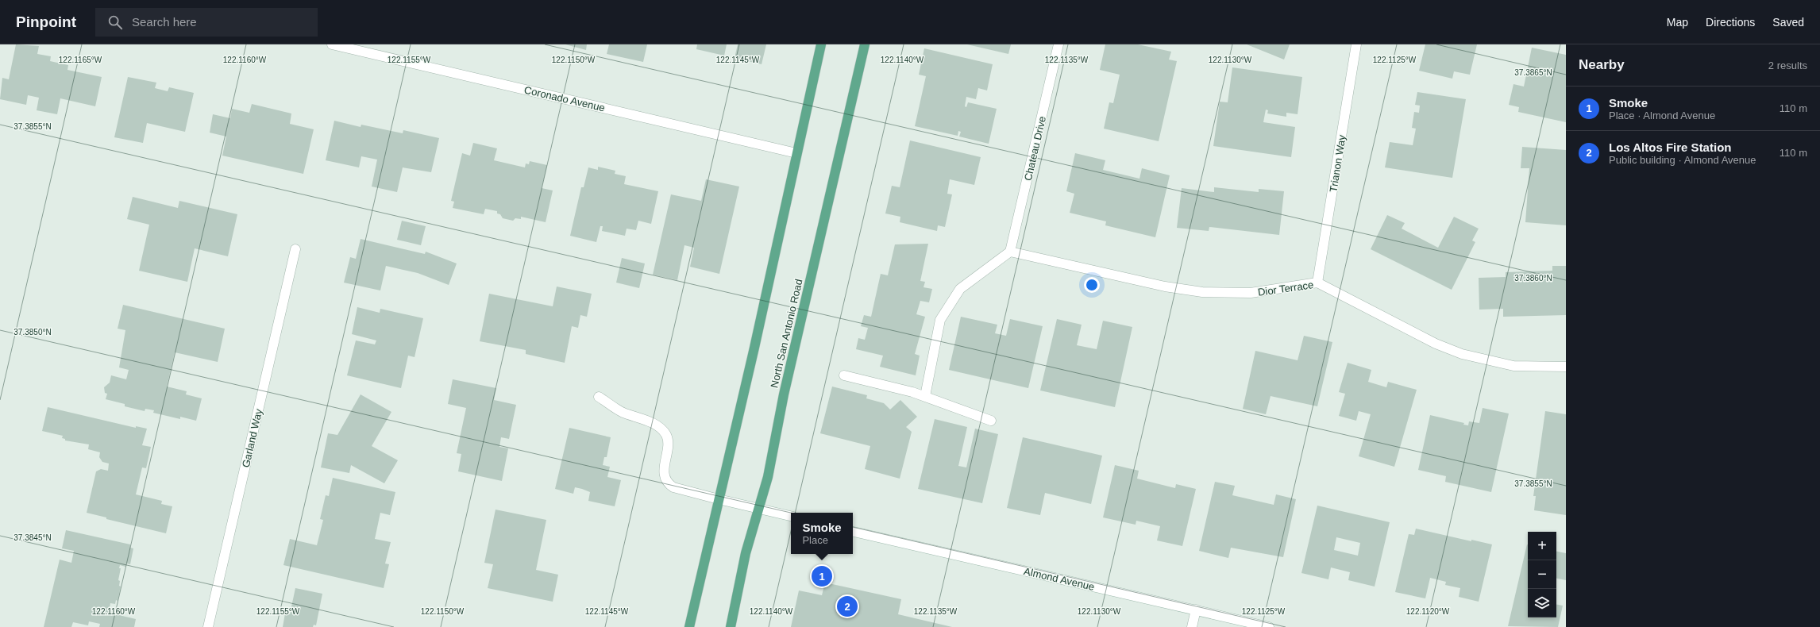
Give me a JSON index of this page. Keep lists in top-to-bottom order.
{
  "streets": {
    "main road": ["North San Antonio Road"],
    "street": [
      "Coronado Avenue",
      "Chateau Drive",
      "Trianon Way",
      "Dior Terrace",
      "Garland Way",
      "Almond Avenue"
    ]
  },
  "crossings": [
    ["Chateau Drive", "Dior Terrace"],
    ["Trianon Way", "Dior Terrace"]
  ],
  "page": {
    "header": "Pinpoint",
    "search": "Search here",
    "nav": ["Map", "Directions", "Saved"],
    "heading": ["Nearby", "2 results"],
    "list": [
      {
        "mark": "1",
        "name": "Smoke",
        "note": "Place · Almond Avenue",
        "value": "110 m"
      },
      {
        "mark": "2",
        "name": "Los Altos Fire Station",
        "note": "Public building · Almond Avenue",
        "value": "110 m"
      }
    ],
    "popup": ["Smoke", "Place"],
    "map_buttons": ["+", "−"],
    "pins": ["1", "2"]
  },
  "coordinates": [
    "122.1165°W",
    "122.1160°W",
    "122.1155°W",
    "122.1150°W",
    "122.1145°W",
    "122.1140°W",
    "122.1135°W",
    "122.1130°W",
    "122.1125°W",
    "37.3865°N",
    "37.3855°N",
    "37.3860°N",
    "37.3850°N",
    "37.3845°N",
    "122.1120°W"
  ]
}
